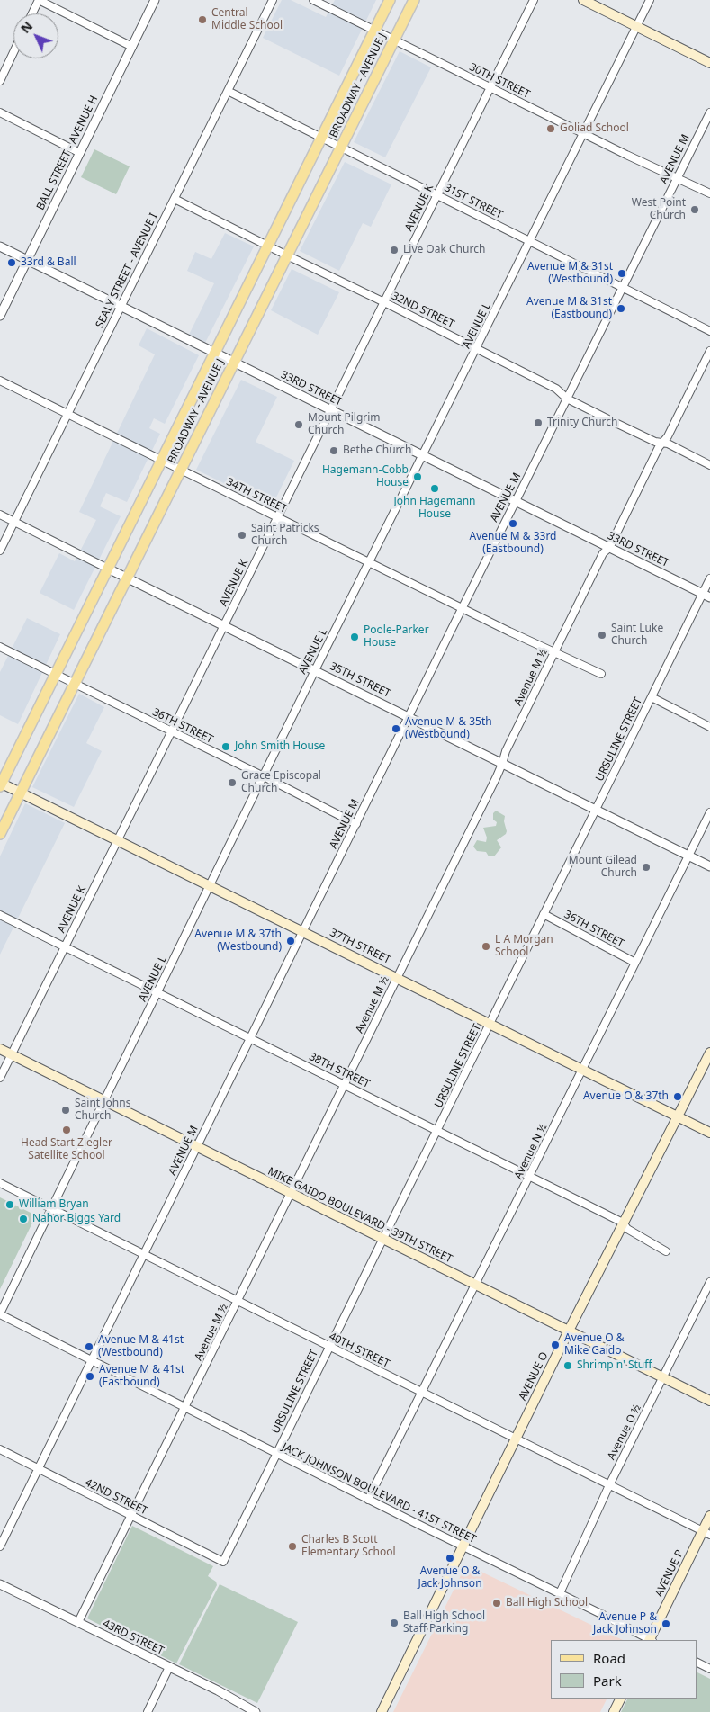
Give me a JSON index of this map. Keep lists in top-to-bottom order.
{
  "streets": {
    "main road": [
      "BROADWAY - AVENUE J",
      "37TH STREET",
      "MIKE GAIDO BOULEVARD - 39TH STREET",
      "AVENUE O",
      "AVENUE P"
    ],
    "street": [
      "30TH STREET",
      "BALL STREET - AVENUE H",
      "AVENUE M",
      "31ST STREET",
      "AVENUE K",
      "SEALY STREET - AVENUE I",
      "32ND STREET",
      "AVENUE L",
      "33RD STREET",
      "34TH STREET",
      "Avenue M ½",
      "35TH STREET",
      "36TH STREET",
      "URSULINE STREET",
      "38TH STREET",
      "Avenue N ½",
      "40TH STREET",
      "Avenue O ½",
      "JACK JOHNSON BOULEVARD - 41ST STREET",
      "42ND STREET",
      "43RD STREET"
    ]
  },
  "crossings": [
    ["30TH STREET", "BROADWAY - AVENUE J"],
    ["30TH STREET", "AVENUE M"],
    ["30TH STREET", "AVENUE K"],
    ["30TH STREET", "AVENUE L"],
    ["BROADWAY - AVENUE J", "31ST STREET"],
    ["BROADWAY - AVENUE J", "32ND STREET"],
    ["BROADWAY - AVENUE J", "33RD STREET"],
    ["BROADWAY - AVENUE J", "34TH STREET"],
    ["BROADWAY - AVENUE J", "35TH STREET"],
    ["BROADWAY - AVENUE J", "36TH STREET"],
    ["BROADWAY - AVENUE J", "37TH STREET"],
    ["BALL STREET - AVENUE H", "33RD STREET"],
    ["AVENUE M", "31ST STREET"],
    ["AVENUE M", "32ND STREET"],
    ["AVENUE M", "33RD STREET"],
    ["AVENUE M", "34TH STREET"],
    ["AVENUE M", "35TH STREET"],
    ["AVENUE M", "36TH STREET"],
    ["AVENUE M", "37TH STREET"],
    ["AVENUE M", "38TH STREET"],
    ["AVENUE M", "MIKE GAIDO BOULEVARD - 39TH STREET"],
    ["AVENUE M", "40TH STREET"],
    ["AVENUE M", "JACK JOHNSON BOULEVARD - 41ST STREET"],
    ["AVENUE M", "42ND STREET"],
    ["31ST STREET", "AVENUE K"],
    ["31ST STREET", "SEALY STREET - AVENUE I"],
    ["31ST STREET", "AVENUE L"],
    ["AVENUE K", "32ND STREET"],
    ["AVENUE K", "33RD STREET"],
    ["AVENUE K", "34TH STREET"],
    ["AVENUE K", "35TH STREET"],
    ["AVENUE K", "36TH STREET"],
    ["AVENUE K", "37TH STREET"],
    ["AVENUE K", "38TH STREET"],
    ["AVENUE K", "MIKE GAIDO BOULEVARD - 39TH STREET"],
    ["SEALY STREET - AVENUE I", "32ND STREET"],
    ["SEALY STREET - AVENUE I", "33RD STREET"],
    ["SEALY STREET - AVENUE I", "34TH STREET"],
    ["SEALY STREET - AVENUE I", "35TH STREET"],
    ["32ND STREET", "AVENUE L"],
    ["32ND STREET", "Avenue M ½"],
    ["AVENUE L", "33RD STREET"],
    ["AVENUE L", "34TH STREET"],
    ["AVENUE L", "35TH STREET"],
    ["AVENUE L", "36TH STREET"],
    ["AVENUE L", "37TH STREET"],
    ["AVENUE L", "38TH STREET"],
    ["AVENUE L", "MIKE GAIDO BOULEVARD - 39TH STREET"],
    ["AVENUE L", "40TH STREET"],
    ["AVENUE L", "JACK JOHNSON BOULEVARD - 41ST STREET"],
    ["33RD STREET", "Avenue M ½"],
    ["33RD STREET", "URSULINE STREET"],
    ["34TH STREET", "Avenue M ½"],
    ["Avenue M ½", "35TH STREET"],
    ["Avenue M ½", "37TH STREET"],
    ["Avenue M ½", "38TH STREET"],
    ["Avenue M ½", "MIKE GAIDO BOULEVARD - 39TH STREET"],
    ["Avenue M ½", "40TH STREET"],
    ["Avenue M ½", "JACK JOHNSON BOULEVARD - 41ST STREET"],
    ["Avenue M ½", "42ND STREET"],
    ["Avenue M ½", "43RD STREET"],
    ["35TH STREET", "URSULINE STREET"],
    ["35TH STREET", "Avenue N ½"],
    ["36TH STREET", "URSULINE STREET"],
    ["36TH STREET", "Avenue N ½"],
    ["URSULINE STREET", "37TH STREET"],
    ["URSULINE STREET", "38TH STREET"],
    ["URSULINE STREET", "MIKE GAIDO BOULEVARD - 39TH STREET"],
    ["URSULINE STREET", "40TH STREET"],
    ["URSULINE STREET", "JACK JOHNSON BOULEVARD - 41ST STREET"],
    ["URSULINE STREET", "42ND STREET"],
    ["37TH STREET", "Avenue N ½"],
    ["37TH STREET", "AVENUE O"],
    ["38TH STREET", "Avenue N ½"],
    ["38TH STREET", "AVENUE O"],
    ["Avenue N ½", "MIKE GAIDO BOULEVARD - 39TH STREET"],
    ["Avenue N ½", "40TH STREET"],
    ["Avenue N ½", "JACK JOHNSON BOULEVARD - 41ST STREET"],
    ["MIKE GAIDO BOULEVARD - 39TH STREET", "AVENUE O"],
    ["MIKE GAIDO BOULEVARD - 39TH STREET", "Avenue O ½"],
    ["40TH STREET", "AVENUE O"],
    ["40TH STREET", "Avenue O ½"],
    ["40TH STREET", "AVENUE P"],
    ["AVENUE O", "JACK JOHNSON BOULEVARD - 41ST STREET"],
    ["Avenue O ½", "JACK JOHNSON BOULEVARD - 41ST STREET"]
  ],
  "places": [
    "Central Middle School",
    "Goliad School",
    "West Point Church",
    "Live Oak Church",
    "33rd & Ball",
    "Avenue M & 31st (Westbound)",
    "Avenue M & 31st (Eastbound)",
    "Trinity Church",
    "Mount Pilgrim Church",
    "Bethe Church",
    "Hagemann-Cobb House",
    "John Hagemann House",
    "Avenue M & 33rd (Eastbound)",
    "Saint Patricks Church",
    "Saint Luke Church",
    "Poole-Parker House",
    "Avenue M & 35th (Westbound)",
    "John Smith House",
    "Grace Episcopal Church",
    "Mount Gilead Church",
    "Avenue M & 37th (Westbound)",
    "L A Morgan School",
    "Avenue O & 37th",
    "Saint Johns Church",
    "Head Start Ziegler Satellite School",
    "William Bryan",
    "Nahor Biggs Yard",
    "Avenue O & Mike Gaido",
    "Avenue M & 41st (Westbound)",
    "Shrimp n' Stuff",
    "Avenue M & 41st (Eastbound)",
    "Charles B Scott Elementary School",
    "Avenue O & Jack Johnson",
    "Ball High School",
    "Ball High School Staff Parking",
    "Avenue P & Jack Johnson"
  ],
  "legend": ["Road", "Park"],
  "north": "top left"
}
